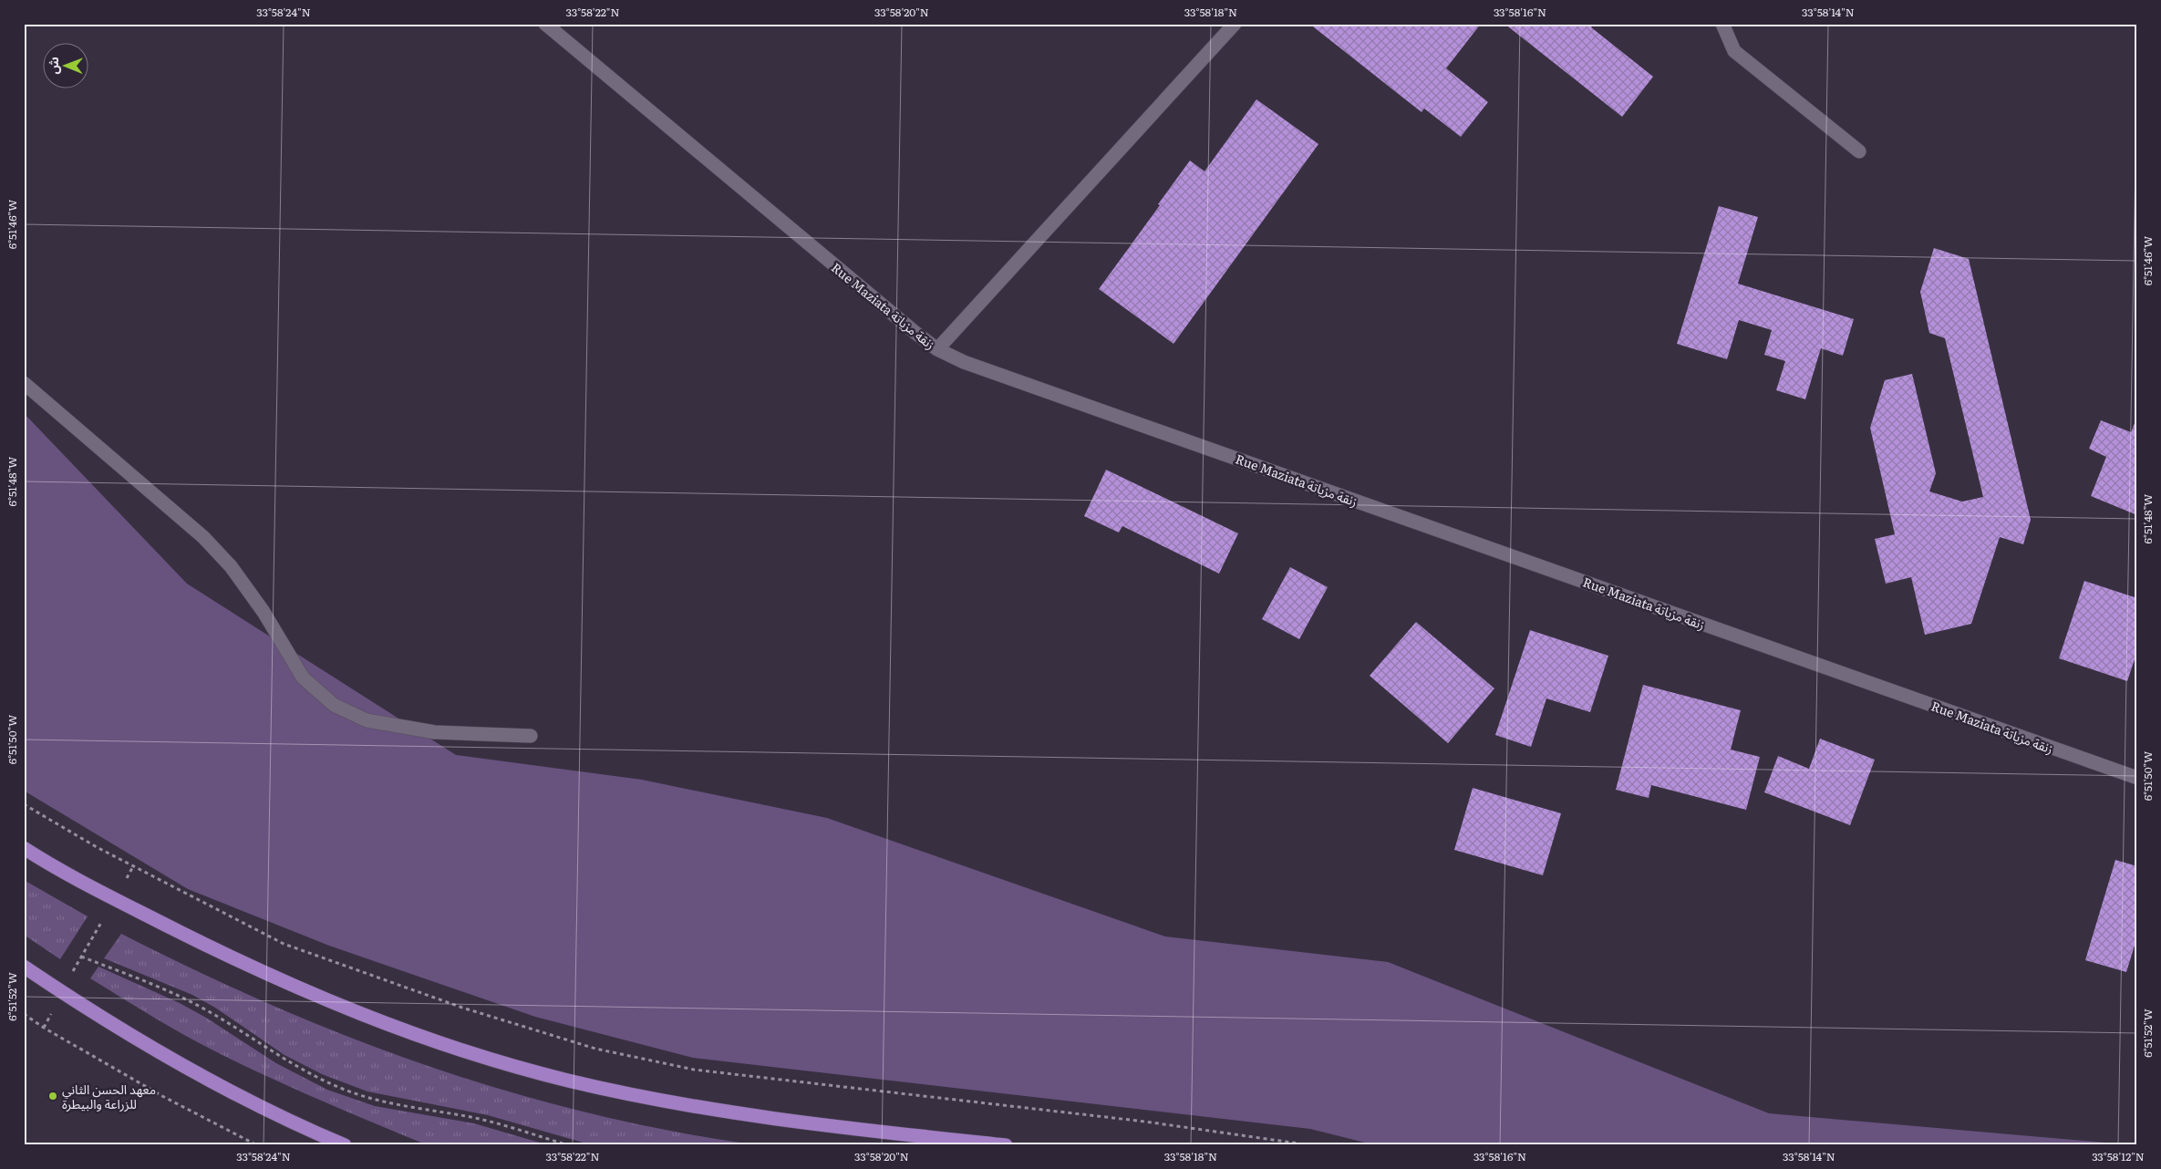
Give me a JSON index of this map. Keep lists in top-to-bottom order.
{
  "streets": {
    "street": ["Rue Maziata زنقة مزياتة"]
  },
  "places": ["معهد الحسن الثاني للزراعة والبيطرة"],
  "north": "left",
  "coordinates": [
    "33°58'24\"N",
    "33°58'22\"N",
    "33°58'20\"N",
    "33°58'18\"N",
    "33°58'16\"N",
    "33°58'14\"N",
    "6°51'46\"W",
    "6°51'48\"W",
    "6°51'50\"W",
    "6°51'52\"W",
    "33°58'12\"N"
  ]
}
